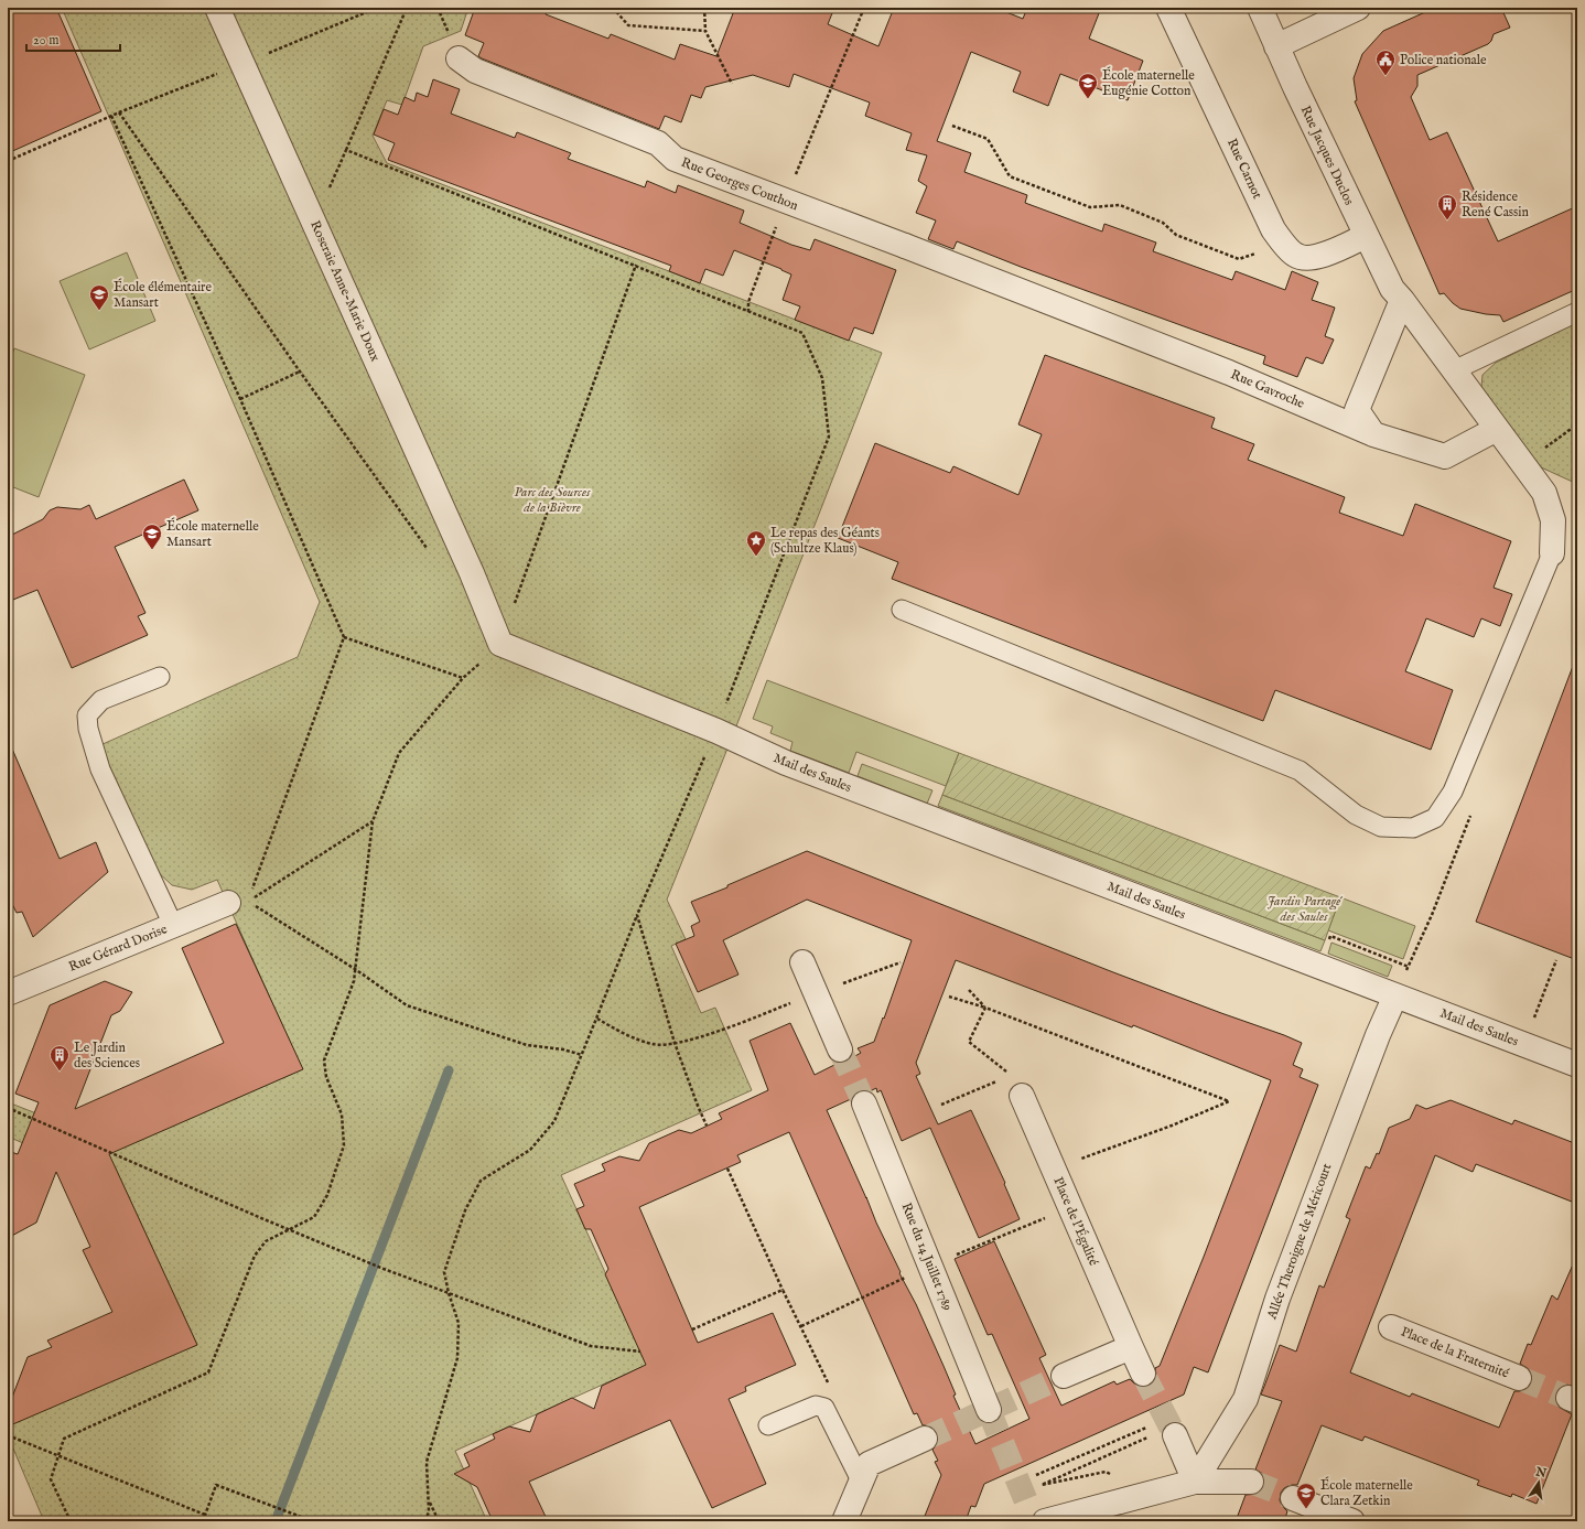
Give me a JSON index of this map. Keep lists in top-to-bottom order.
{
  "streets": {
    "street": [
      "Rue Jacques Duclos",
      "Rue Carnot",
      "Rue Georges Couthon",
      "Roseraie Anne-Marie Doux",
      "Rue Gavroche",
      "Mail des Saules",
      "Rue Gérard Dorise",
      "Place de l'Égalité",
      "Allée Theroigne de Méricourt",
      "Rue du 14 Juillet 1789",
      "Place de la Fraternité"
    ]
  },
  "crossings": [
    ["Rue Jacques Duclos", "Rue Carnot"],
    ["Rue Jacques Duclos", "Rue Gavroche"],
    ["Rue Georges Couthon", "Rue Gavroche"],
    ["Roseraie Anne-Marie Doux", "Mail des Saules"],
    ["Mail des Saules", "Allée Theroigne de Méricourt"]
  ],
  "parks": ["Parc des Sources de la Bièvre", "Jardin Partagé des Saules"],
  "places": {
    "public building": ["Police nationale"],
    "school or university": [
      "École maternelle Eugénie Cotton",
      "École élémentaire Mansart",
      "École maternelle Mansart",
      "École maternelle Clara Zetkin"
    ],
    "building": ["Résidence René Cassin", "Le Jardin des Sciences"],
    "place": ["Le repas des Géants (Schultze Klaus)"]
  },
  "scale_bar": "20 m",
  "north": "top"
}
